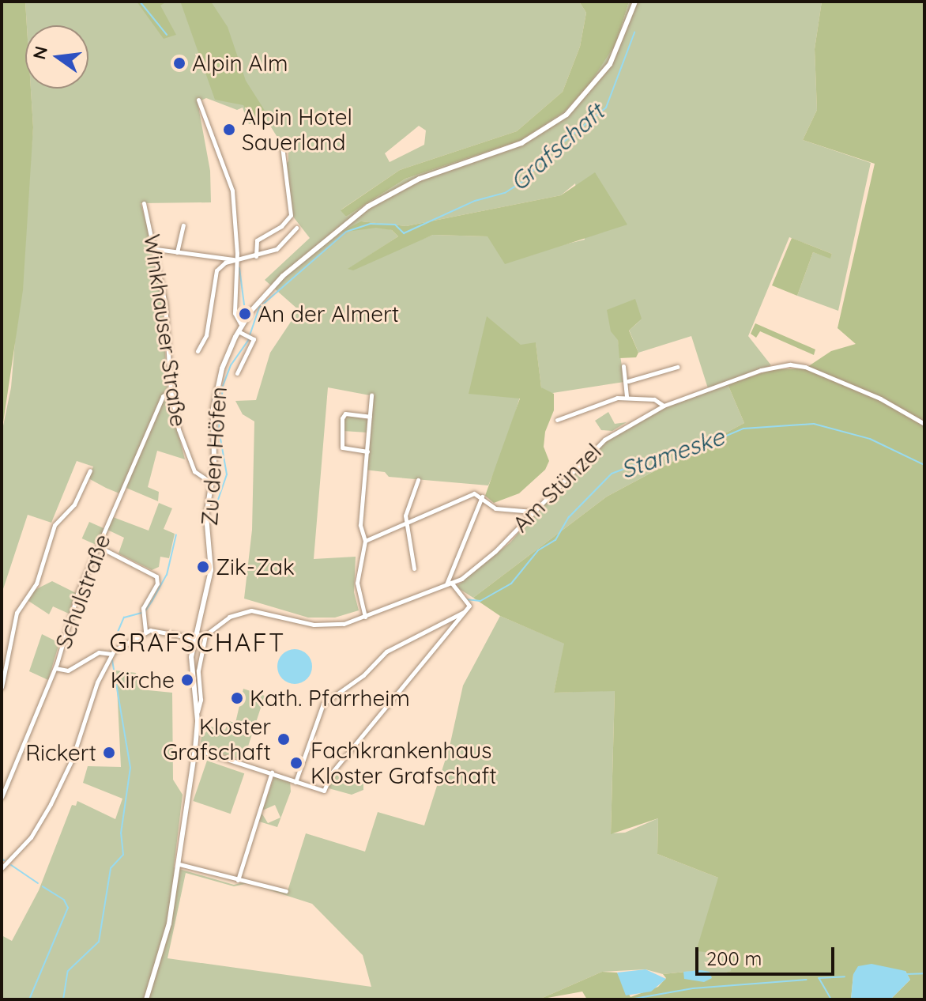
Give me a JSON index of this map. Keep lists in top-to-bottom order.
{
  "streets": {
    "street": [
      "Winkhauser Straße",
      "Zu den Höfen",
      "Am Stünzel",
      "Schulstraße"
    ]
  },
  "crossings": [
    ["Winkhauser Straße", "Zu den Höfen"],
    ["Winkhauser Straße", "Schulstraße"]
  ],
  "districts": ["GRAFSCHAFT"],
  "water": ["Grafschaft", "Stameske"],
  "places": [
    "Alpin Alm",
    "Alpin Hotel Sauerland",
    "An der Almert",
    "Zik-Zak",
    "Kirche",
    "Kath. Pfarrheim",
    "Kloster Grafschaft",
    "Rickert",
    "Fachkrankenhaus Kloster Grafschaft"
  ],
  "scale_bar": "200 m",
  "north": "left"
}
